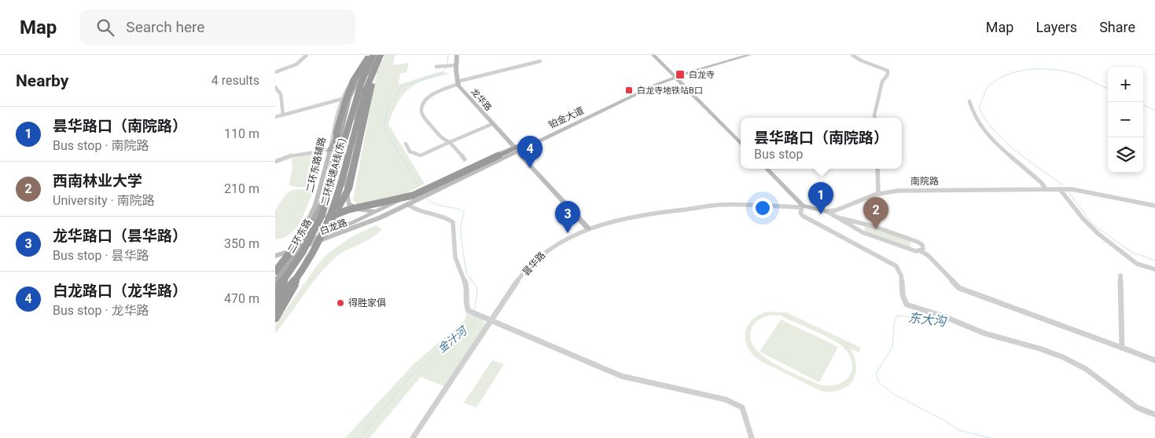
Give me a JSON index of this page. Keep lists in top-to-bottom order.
{
  "streets": {
    "highway": ["二环快速A线(东)"],
    "main road": ["二环东路"],
    "street": [
      "龙华路",
      "铂金大道",
      "二环东路辅路",
      "南院路",
      "白龙路",
      "昙华路"
    ]
  },
  "crossings": [
    ["龙华路", "铂金大道"],
    ["龙华路", "昙华路"],
    ["铂金大道", "白龙路"],
    ["二环东路辅路", "白龙路"],
    ["二环东路辅路", "二环东路"],
    ["南院路", "昙华路"]
  ],
  "water": ["东大沟", "金汁河"],
  "places": {
    "transit": ["白龙寺", "白龙寺地铁站B口"],
    "other": ["得胜家俱"]
  },
  "page": {
    "header": "Map",
    "search": "Search here",
    "nav": ["Map", "Layers", "Share"],
    "heading": ["Nearby", "4 results"],
    "map_buttons": ["+", "−"],
    "list": [
      {
        "mark": "1",
        "name": "昙华路口（南院路）",
        "note": "Bus stop · 南院路",
        "value": "110 m"
      },
      {
        "mark": "2",
        "name": "西南林业大学",
        "note": "University · 南院路",
        "value": "210 m"
      },
      {
        "mark": "3",
        "name": "龙华路口（昙华路）",
        "note": "Bus stop · 昙华路",
        "value": "350 m"
      },
      {
        "mark": "4",
        "name": "白龙路口（龙华路）",
        "note": "Bus stop · 龙华路",
        "value": "470 m"
      }
    ],
    "popup": ["昙华路口（南院路）", "Bus stop"],
    "pins": [
      "4",
      "1",
      "2",
      "3"
    ]
  }
}
